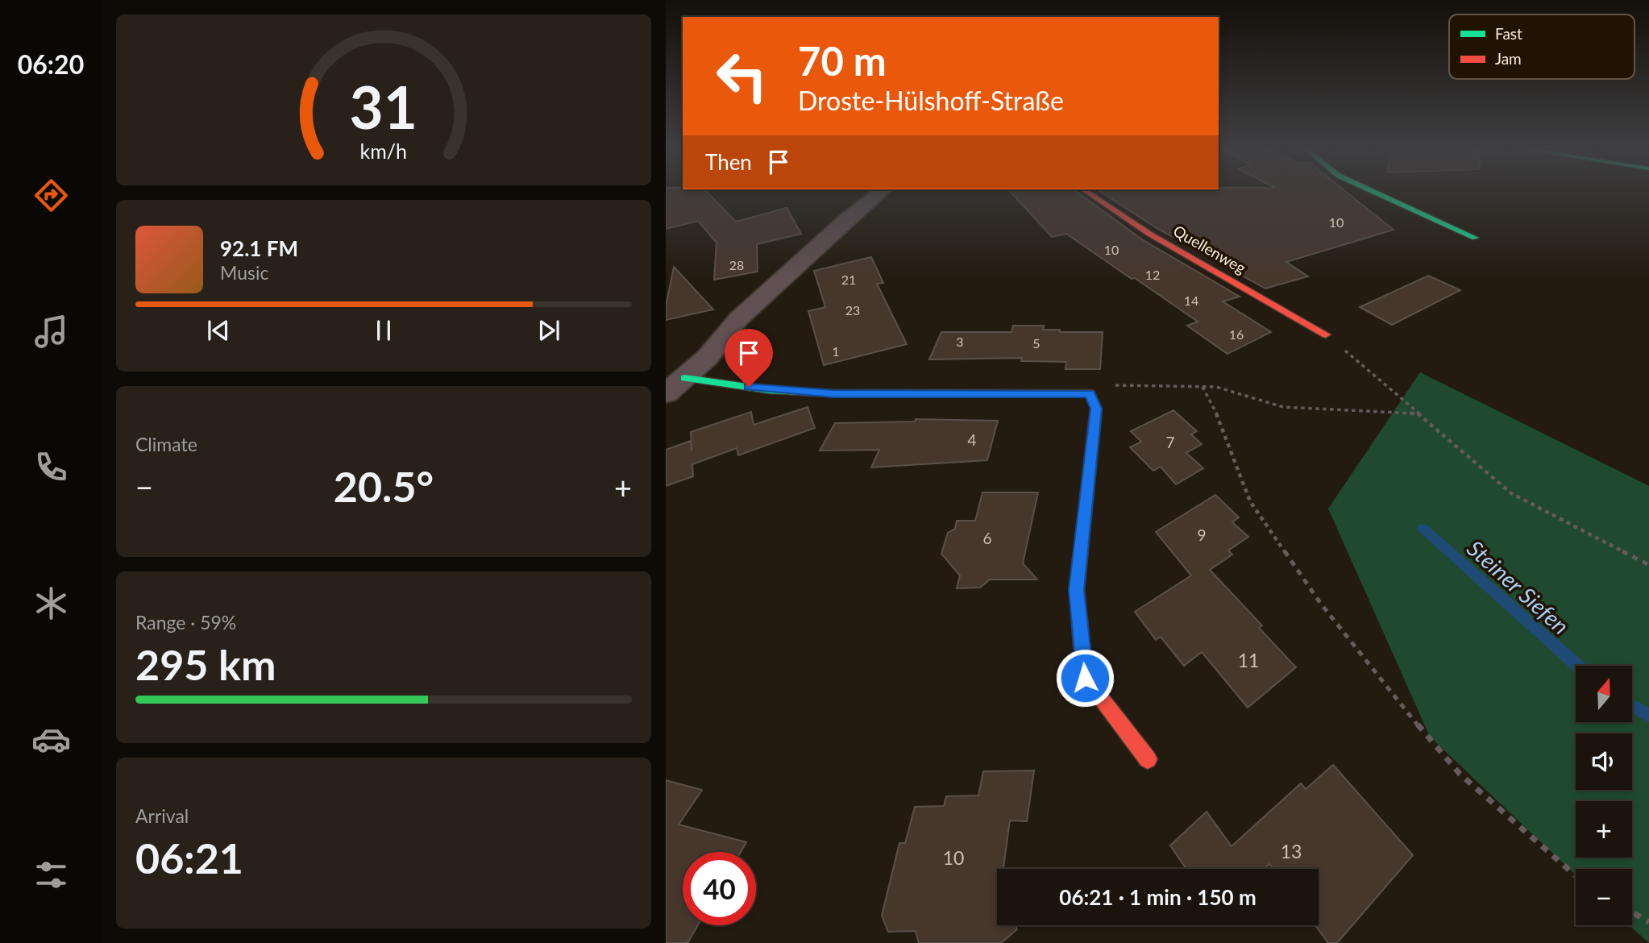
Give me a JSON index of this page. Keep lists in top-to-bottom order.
{
  "streets": {
    "street": ["Quellenweg"]
  },
  "water": ["Steiner Siefen"],
  "house_numbers": [
    "10",
    "10",
    "28",
    "12",
    "21",
    "14",
    "23",
    "16",
    "3",
    "5",
    "1",
    "4",
    "7",
    "9",
    "6",
    "11",
    "13",
    "10"
  ],
  "legend": ["Fast", "Jam"],
  "north": "top",
  "page": {
    "tabs": "06:20",
    "turn": ["70 m", "Droste-Hülshoff-Straße"],
    "then": "Then",
    "song": ["92.1 FM", "Music"],
    "tile": [
      "Climate",
      ["Range · 59%", "295 km"],
      ["Arrival", "06:21"]
    ],
    "heat": ["−", "20.5°", "+"],
    "map_buttons": ["+", "−"],
    "limit": "40",
    "trip": "06:21 · 1 min · 150 m",
    "gauge": ["31", "km/h"]
  }
}
